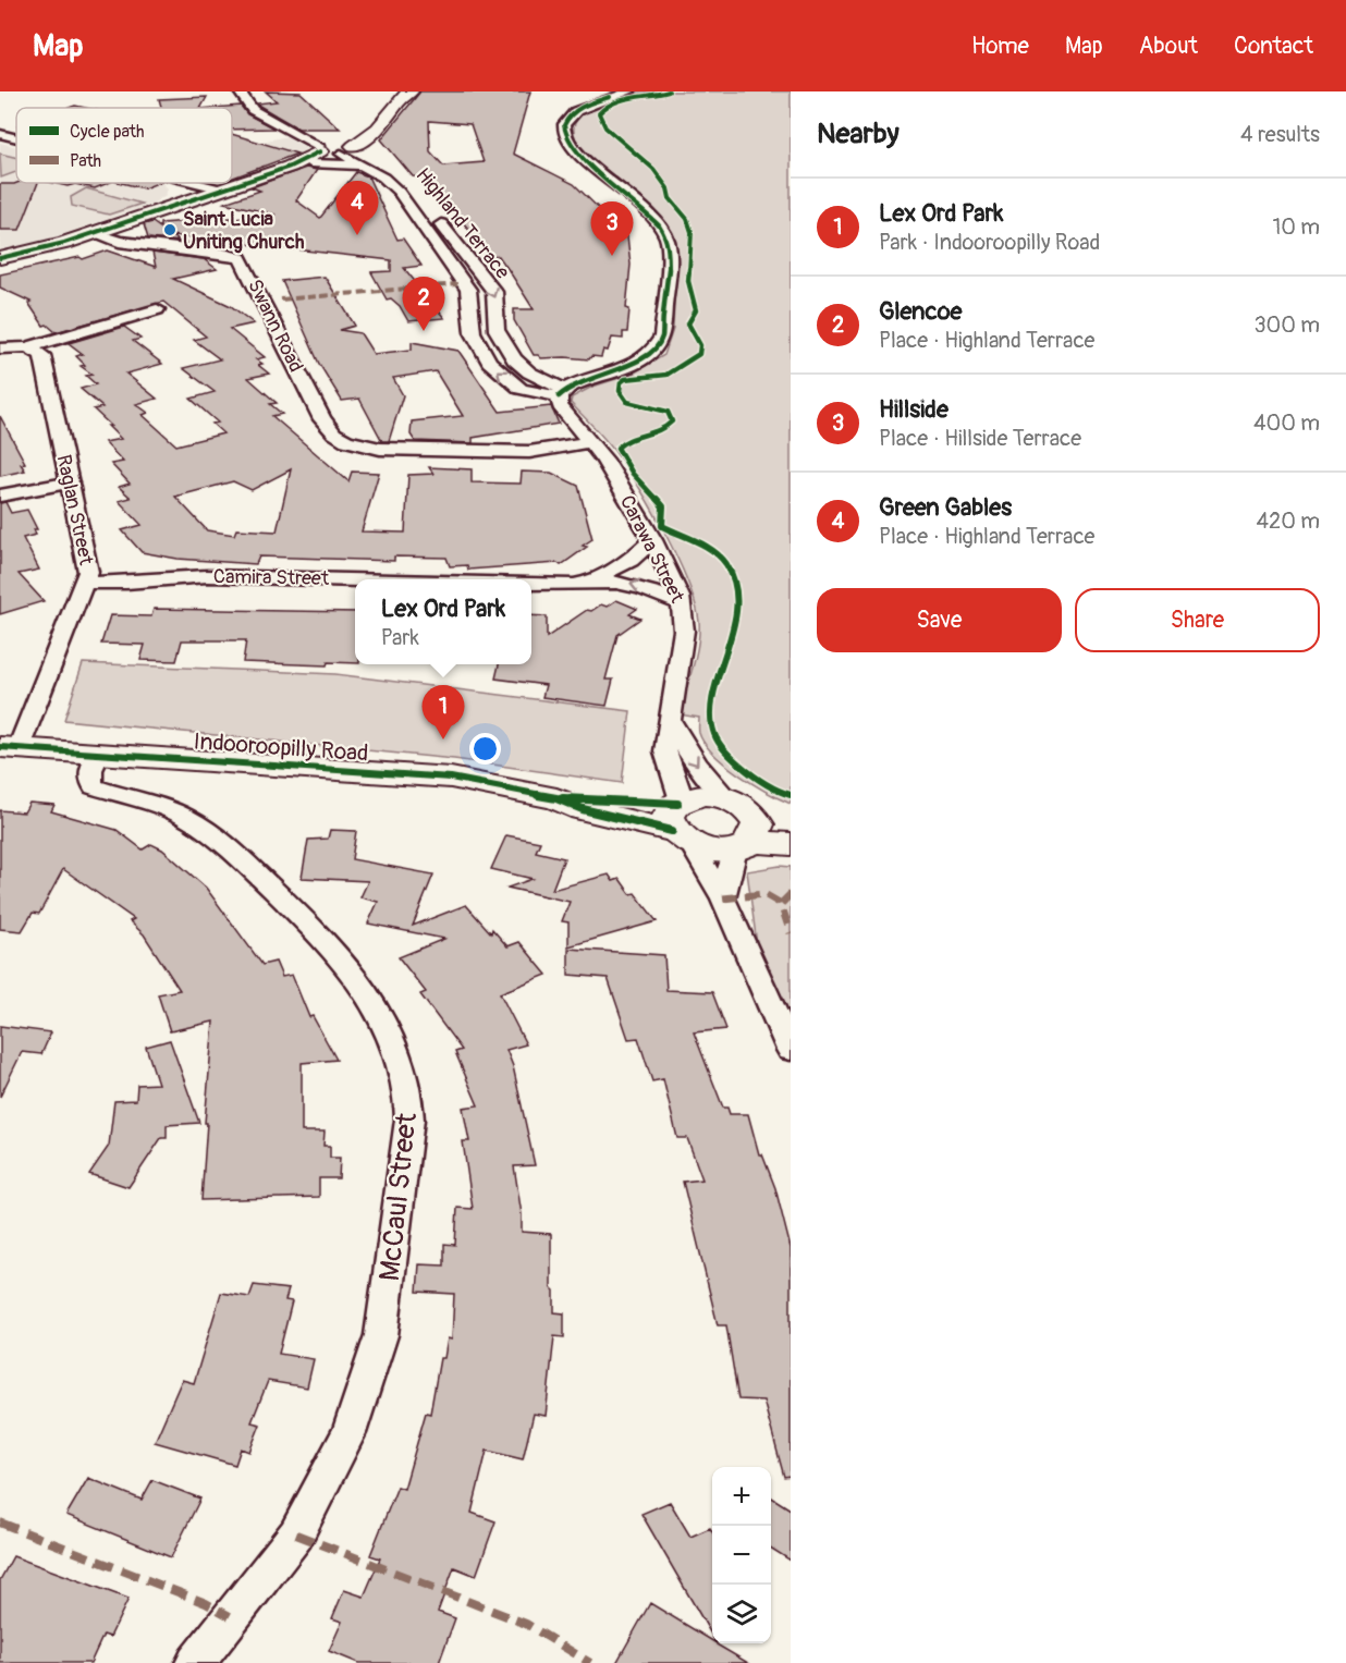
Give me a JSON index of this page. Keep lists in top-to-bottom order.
{
  "streets": {
    "main road": ["Indooroopilly Road"],
    "street": [
      "Highland Terrace",
      "Swann Road",
      "Raglan Street",
      "Carawa Street",
      "Camira Street",
      "McCaul Street"
    ]
  },
  "crossings": [
    ["Highland Terrace", "Carawa Street"],
    ["Swann Road", "Carawa Street"],
    ["Raglan Street", "Camira Street"],
    ["Raglan Street", "Indooroopilly Road"],
    ["Carawa Street", "Camira Street"],
    ["Carawa Street", "Indooroopilly Road"],
    ["Indooroopilly Road", "McCaul Street"]
  ],
  "places": ["Saint Lucia Uniting Church"],
  "legend": ["Cycle path", "Path"],
  "page": {
    "header": "Map",
    "nav": [
      "Home",
      "Map",
      "About",
      "Contact"
    ],
    "heading": ["Nearby", "4 results"],
    "list": [
      {
        "mark": "1",
        "name": "Lex Ord Park",
        "note": "Park · Indooroopilly Road",
        "value": "10 m"
      },
      {
        "mark": "2",
        "name": "Glencoe",
        "note": "Place · Highland Terrace",
        "value": "300 m"
      },
      {
        "mark": "3",
        "name": "Hillside",
        "note": "Place · Hillside Terrace",
        "value": "400 m"
      },
      {
        "mark": "4",
        "name": "Green Gables",
        "note": "Place · Highland Terrace",
        "value": "420 m"
      }
    ],
    "pins": [
      "4",
      "3",
      "2",
      "1"
    ],
    "buttons": ["Save", "Share"],
    "popup": ["Lex Ord Park", "Park"],
    "map_buttons": ["+", "−"]
  }
}
